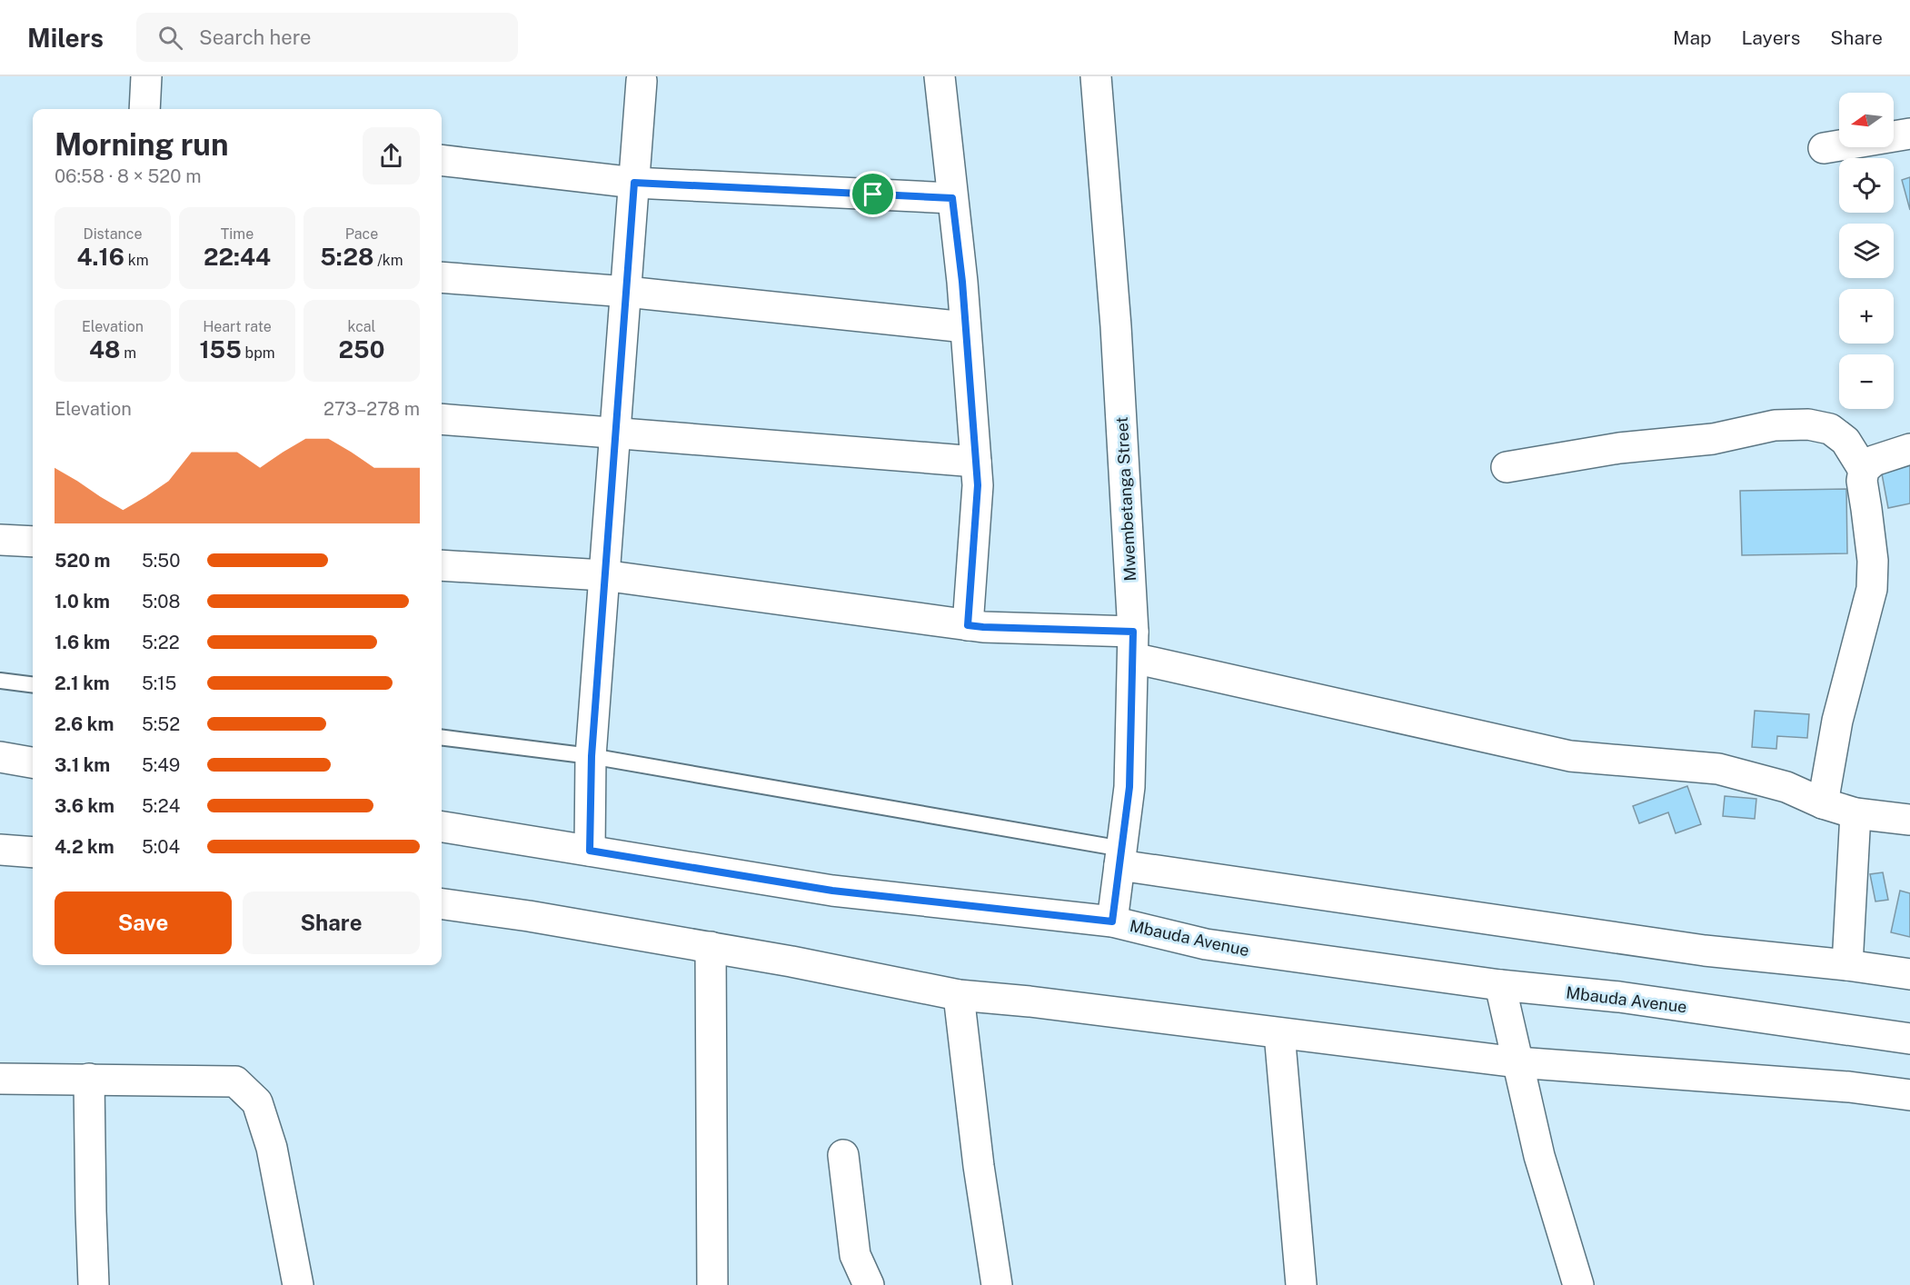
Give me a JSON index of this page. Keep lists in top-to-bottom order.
{
  "streets": {
    "street": ["Mwembetanga Street", "Mbauda Avenue"]
  },
  "crossings": [
    ["Mwembetanga Street", "Mbauda Avenue"]
  ],
  "north": "left",
  "page": {
    "header": "Milers",
    "search": "Search here",
    "nav": ["Map", "Layers", "Share"],
    "map_buttons": ["+", "−"],
    "heading": ["Morning run", "06:58 · 8 × 520 m"],
    "stats": [
      ["Distance", "4.16 km"],
      ["Time", "22:44"],
      ["Pace", "5:28 /km"],
      ["Elevation", "48 m"],
      ["Heart rate", "155 bpm"],
      ["kcal", "250"]
    ],
    "chart": ["Elevation", "273–278 m"],
    "list": [
      {
        "name": "520 m",
        "note": "5:50"
      },
      {
        "name": "1.0 km",
        "note": "5:08"
      },
      {
        "name": "1.6 km",
        "note": "5:22"
      },
      {
        "name": "2.1 km",
        "note": "5:15"
      },
      {
        "name": "2.6 km",
        "note": "5:52"
      },
      {
        "name": "3.1 km",
        "note": "5:49"
      },
      {
        "name": "3.6 km",
        "note": "5:24"
      },
      {
        "name": "4.2 km",
        "note": "5:04"
      }
    ],
    "buttons": ["Save", "Share"]
  }
}
